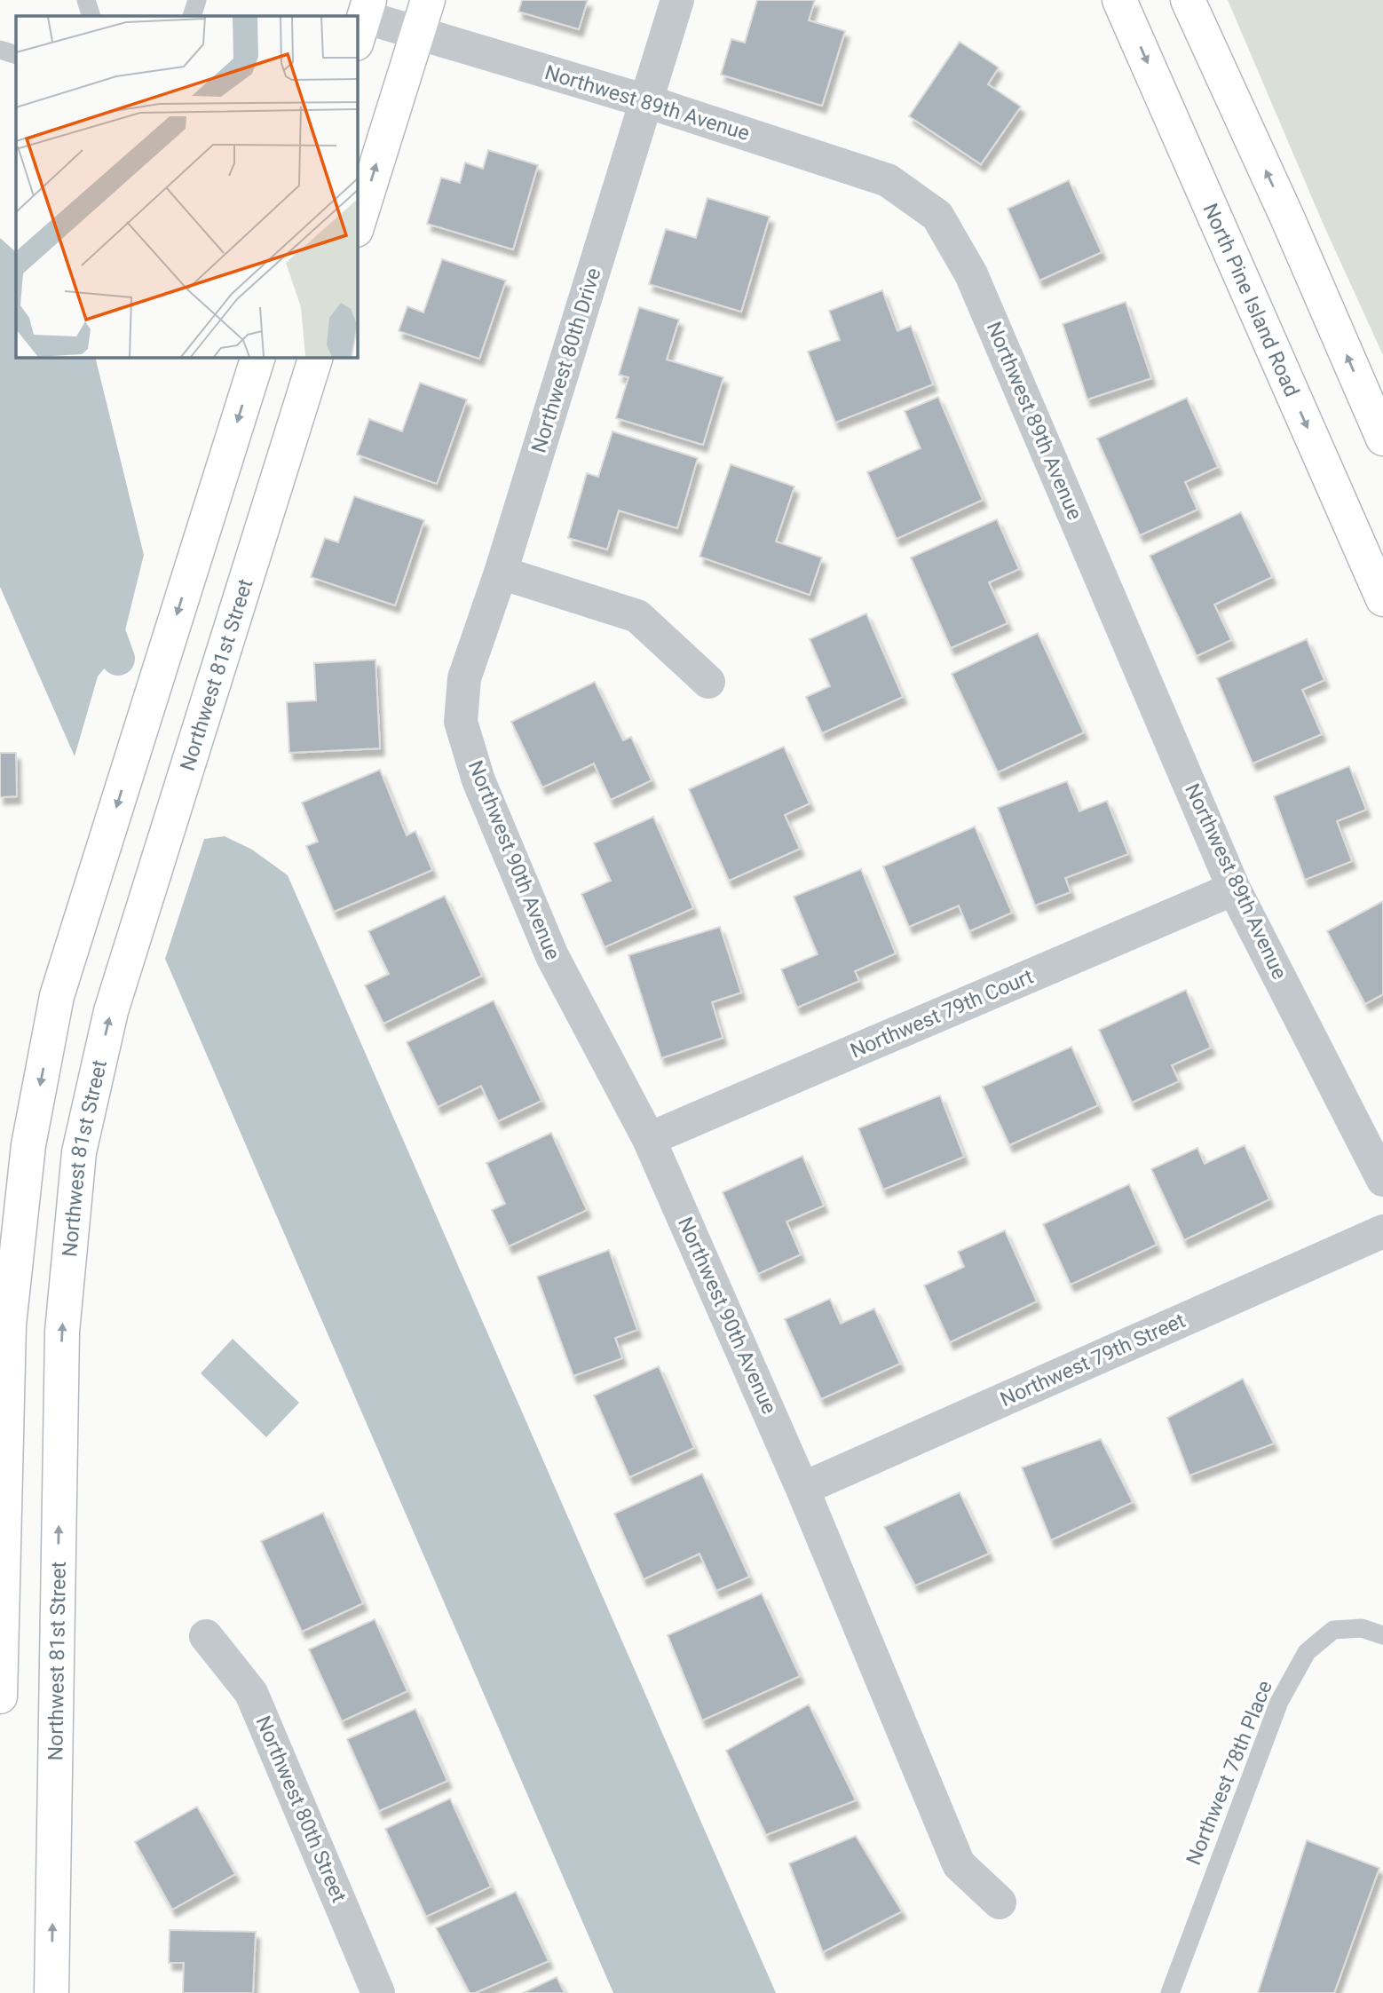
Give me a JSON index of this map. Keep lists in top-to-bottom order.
{
  "streets": {
    "street": [
      "Northwest 89th Avenue",
      "North Pine Island Road",
      "Northwest 80th Drive",
      "Northwest 81st Street",
      "Northwest 90th Avenue",
      "Northwest 79th Court",
      "Northwest 79th Street",
      "Northwest 80th Street"
    ],
    "lane": ["Northwest 78th Place"]
  },
  "crossings": [
    ["Northwest 89th Avenue", "Northwest 80th Drive"],
    ["Northwest 89th Avenue", "Northwest 79th Court"],
    ["Northwest 80th Drive", "Northwest 90th Avenue"],
    ["Northwest 90th Avenue", "Northwest 79th Court"],
    ["Northwest 90th Avenue", "Northwest 79th Street"]
  ]
}
